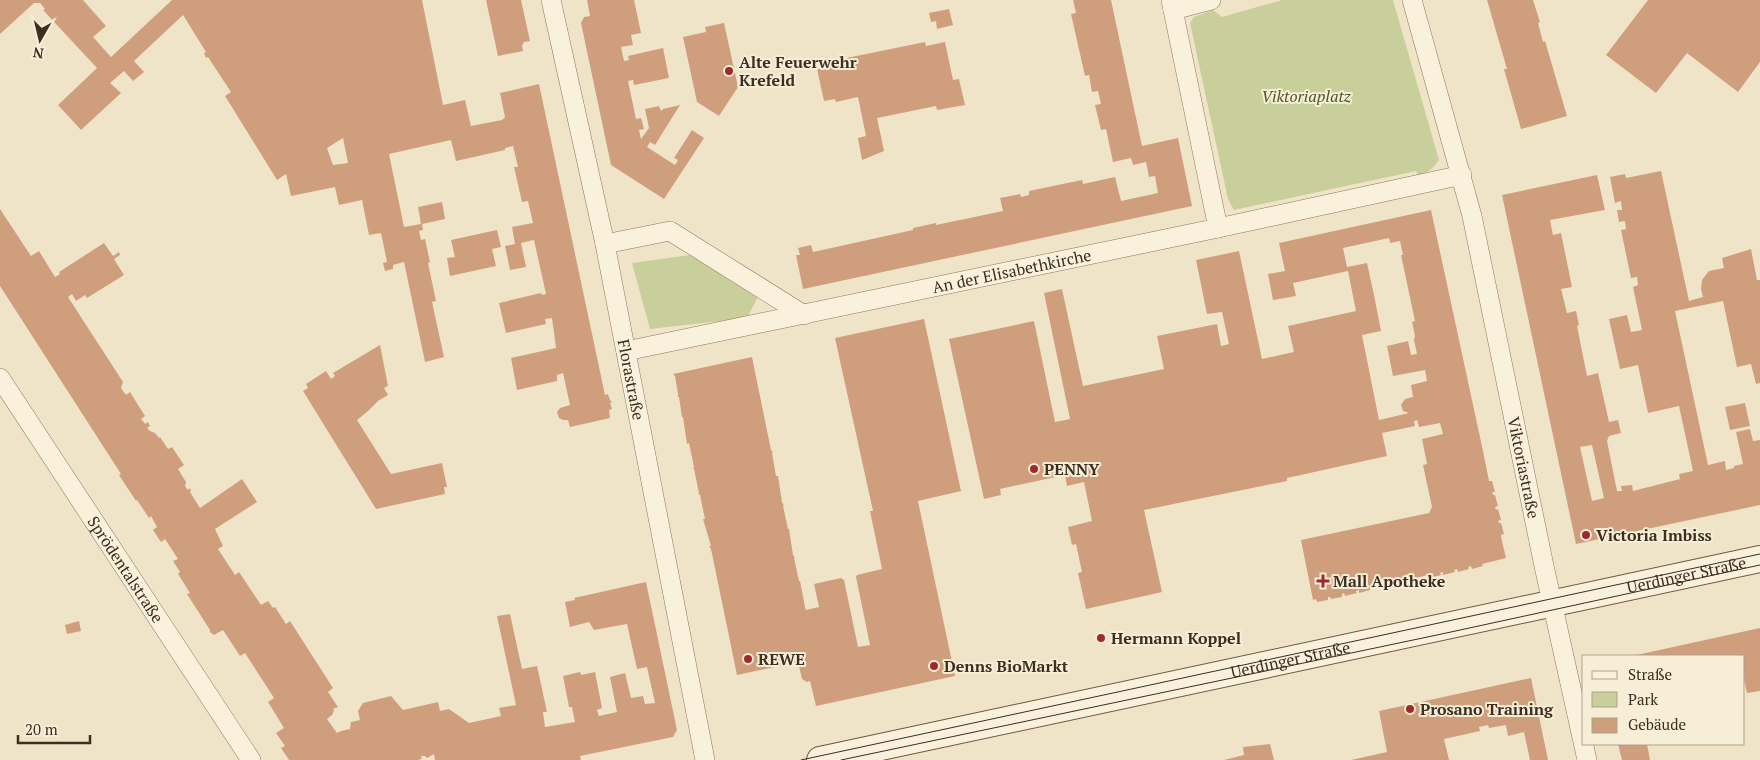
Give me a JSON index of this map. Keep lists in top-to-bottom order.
{
  "streets": {
    "main road": ["Uerdinger Straße"],
    "street": [
      "An der Elisabethkirche",
      "Florastraße",
      "Viktoriastraße",
      "Sprödentalstraße"
    ]
  },
  "crossings": [
    ["An der Elisabethkirche", "Florastraße"],
    ["Viktoriastraße", "Uerdinger Straße"]
  ],
  "parks": ["Viktoriaplatz"],
  "places": {
    "other": [
      "Alte Feuerwehr Krefeld",
      "PENNY",
      "Victoria Imbiss",
      "Hermann Koppel",
      "REWE",
      "Denns BioMarkt",
      "Prosano Training"
    ],
    "health": ["Mall Apotheke"]
  },
  "legend": ["Straße", "Park", "Gebäude"],
  "scale_bar": "20 m",
  "north": "bottom"
}
